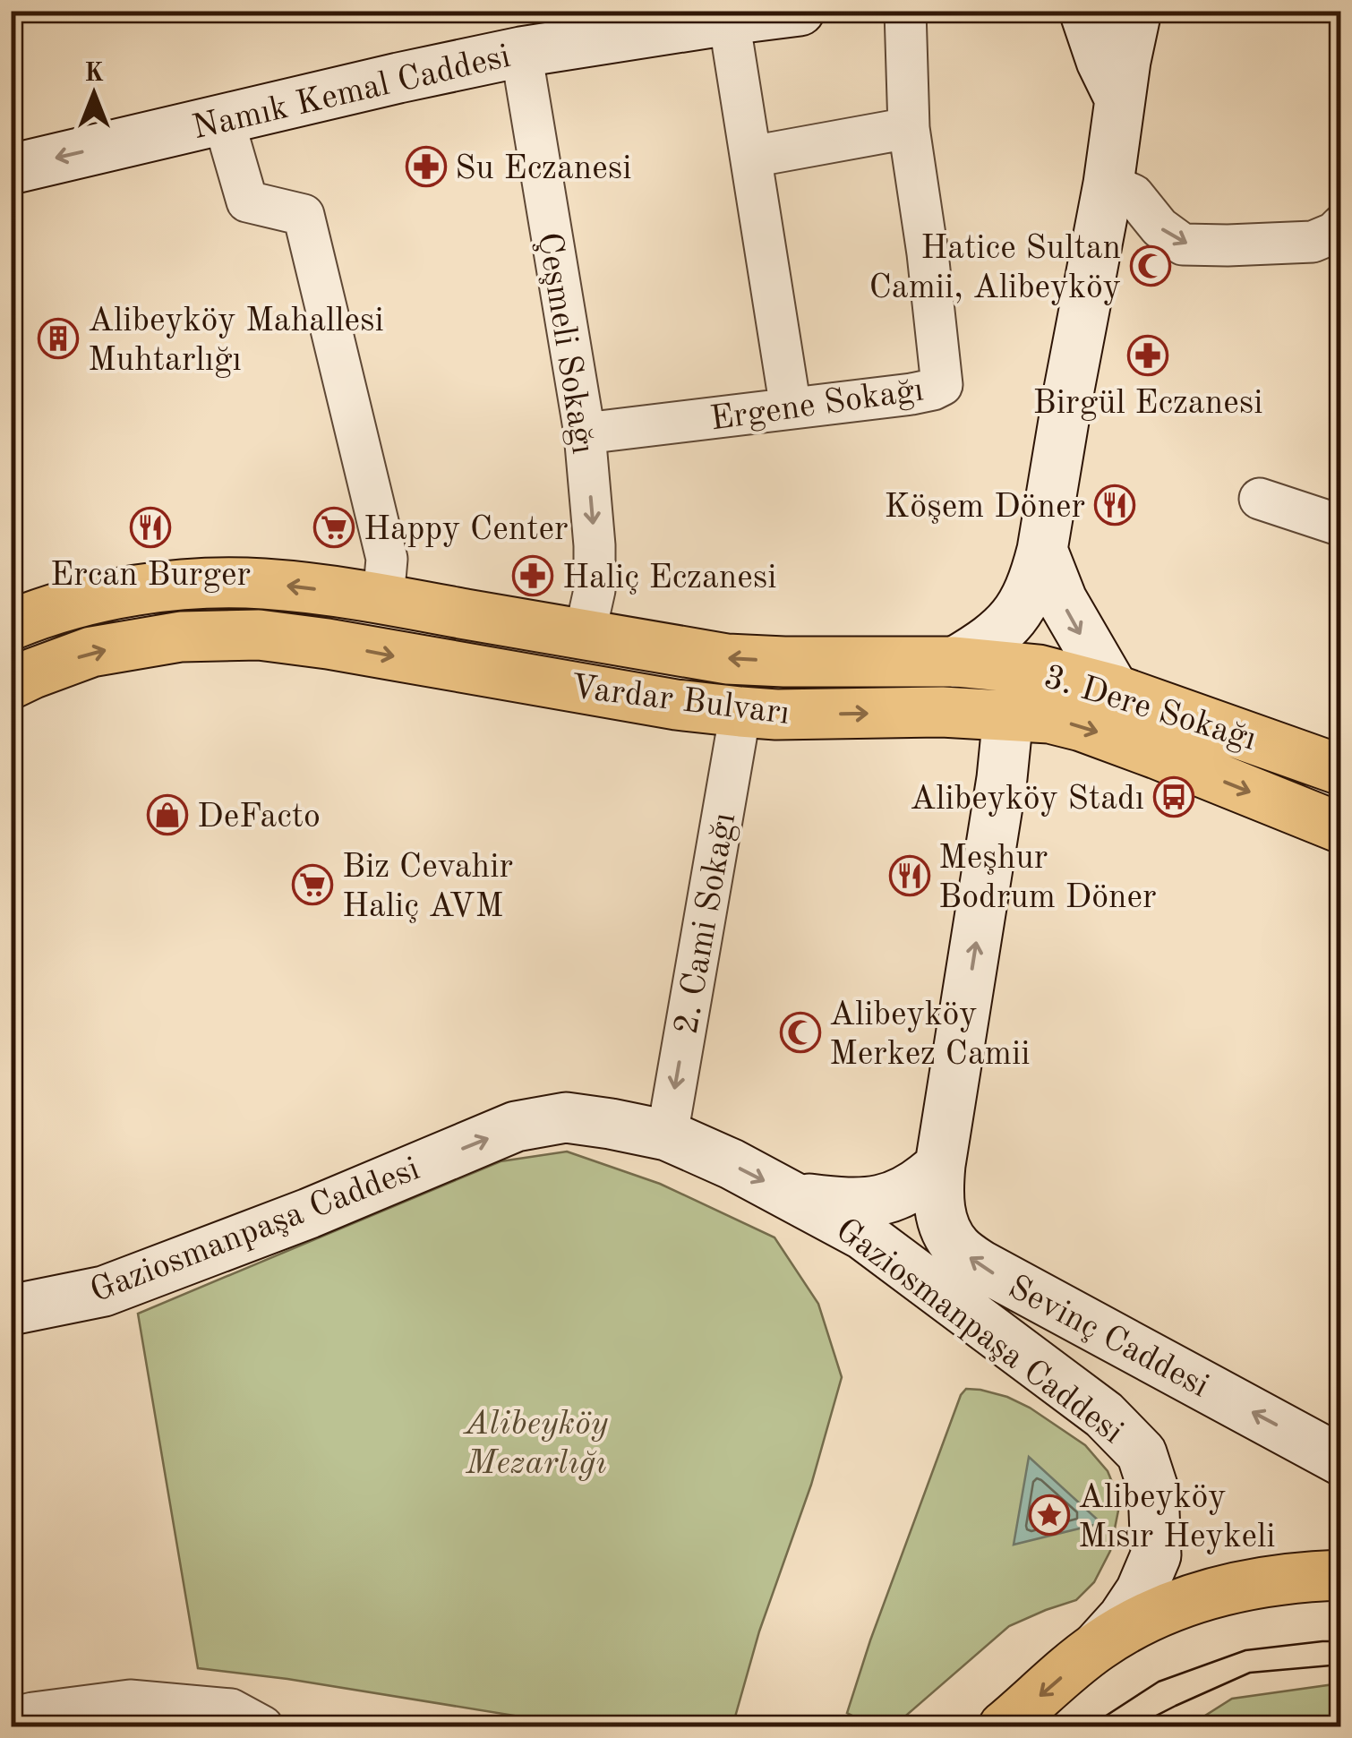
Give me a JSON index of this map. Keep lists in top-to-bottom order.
{
  "streets": {
    "main road": [
      "Namık Kemal Caddesi",
      "Vardar Bulvarı",
      "3. Dere Sokağı",
      "Gaziosmanpaşa Caddesi",
      "Sevinç Caddesi"
    ],
    "street": ["Çeşmeli Sokağı", "Ergene Sokağı", "2. Cami Sokağı"]
  },
  "crossings": [
    ["Namık Kemal Caddesi", "Çeşmeli Sokağı"],
    ["Çeşmeli Sokağı", "Ergene Sokağı"],
    ["Çeşmeli Sokağı", "Vardar Bulvarı"],
    ["Vardar Bulvarı", "3. Dere Sokağı"],
    ["Vardar Bulvarı", "2. Cami Sokağı"],
    ["Vardar Bulvarı", "Sevinç Caddesi"],
    ["2. Cami Sokağı", "Gaziosmanpaşa Caddesi"]
  ],
  "one_way": ["2. Cami Sokağı", "Gaziosmanpaşa Caddesi", "Sevinç Caddesi"],
  "parks": ["Alibeyköy Mezarlığı"],
  "places": {
    "pharmacy": ["Su Eczanesi", "Birgül Eczanesi", "Haliç Eczanesi"],
    "mosque": ["Hatice Sultan Camii, Alibeyköy", "Alibeyköy Merkez Camii"],
    "building": ["Alibeyköy Mahallesi Muhtarlığı"],
    "restaurant": ["Köşem Döner", "Ercan Burger", "Meşhur Bodrum Döner"],
    "supermarket": ["Happy Center", "Biz Cevahir Haliç AVM"],
    "bus stop": ["Alibeyköy Stadı"],
    "shop": ["DeFacto"],
    "place": ["Alibeyköy Mısır Heykeli"]
  },
  "north": "top"
}
